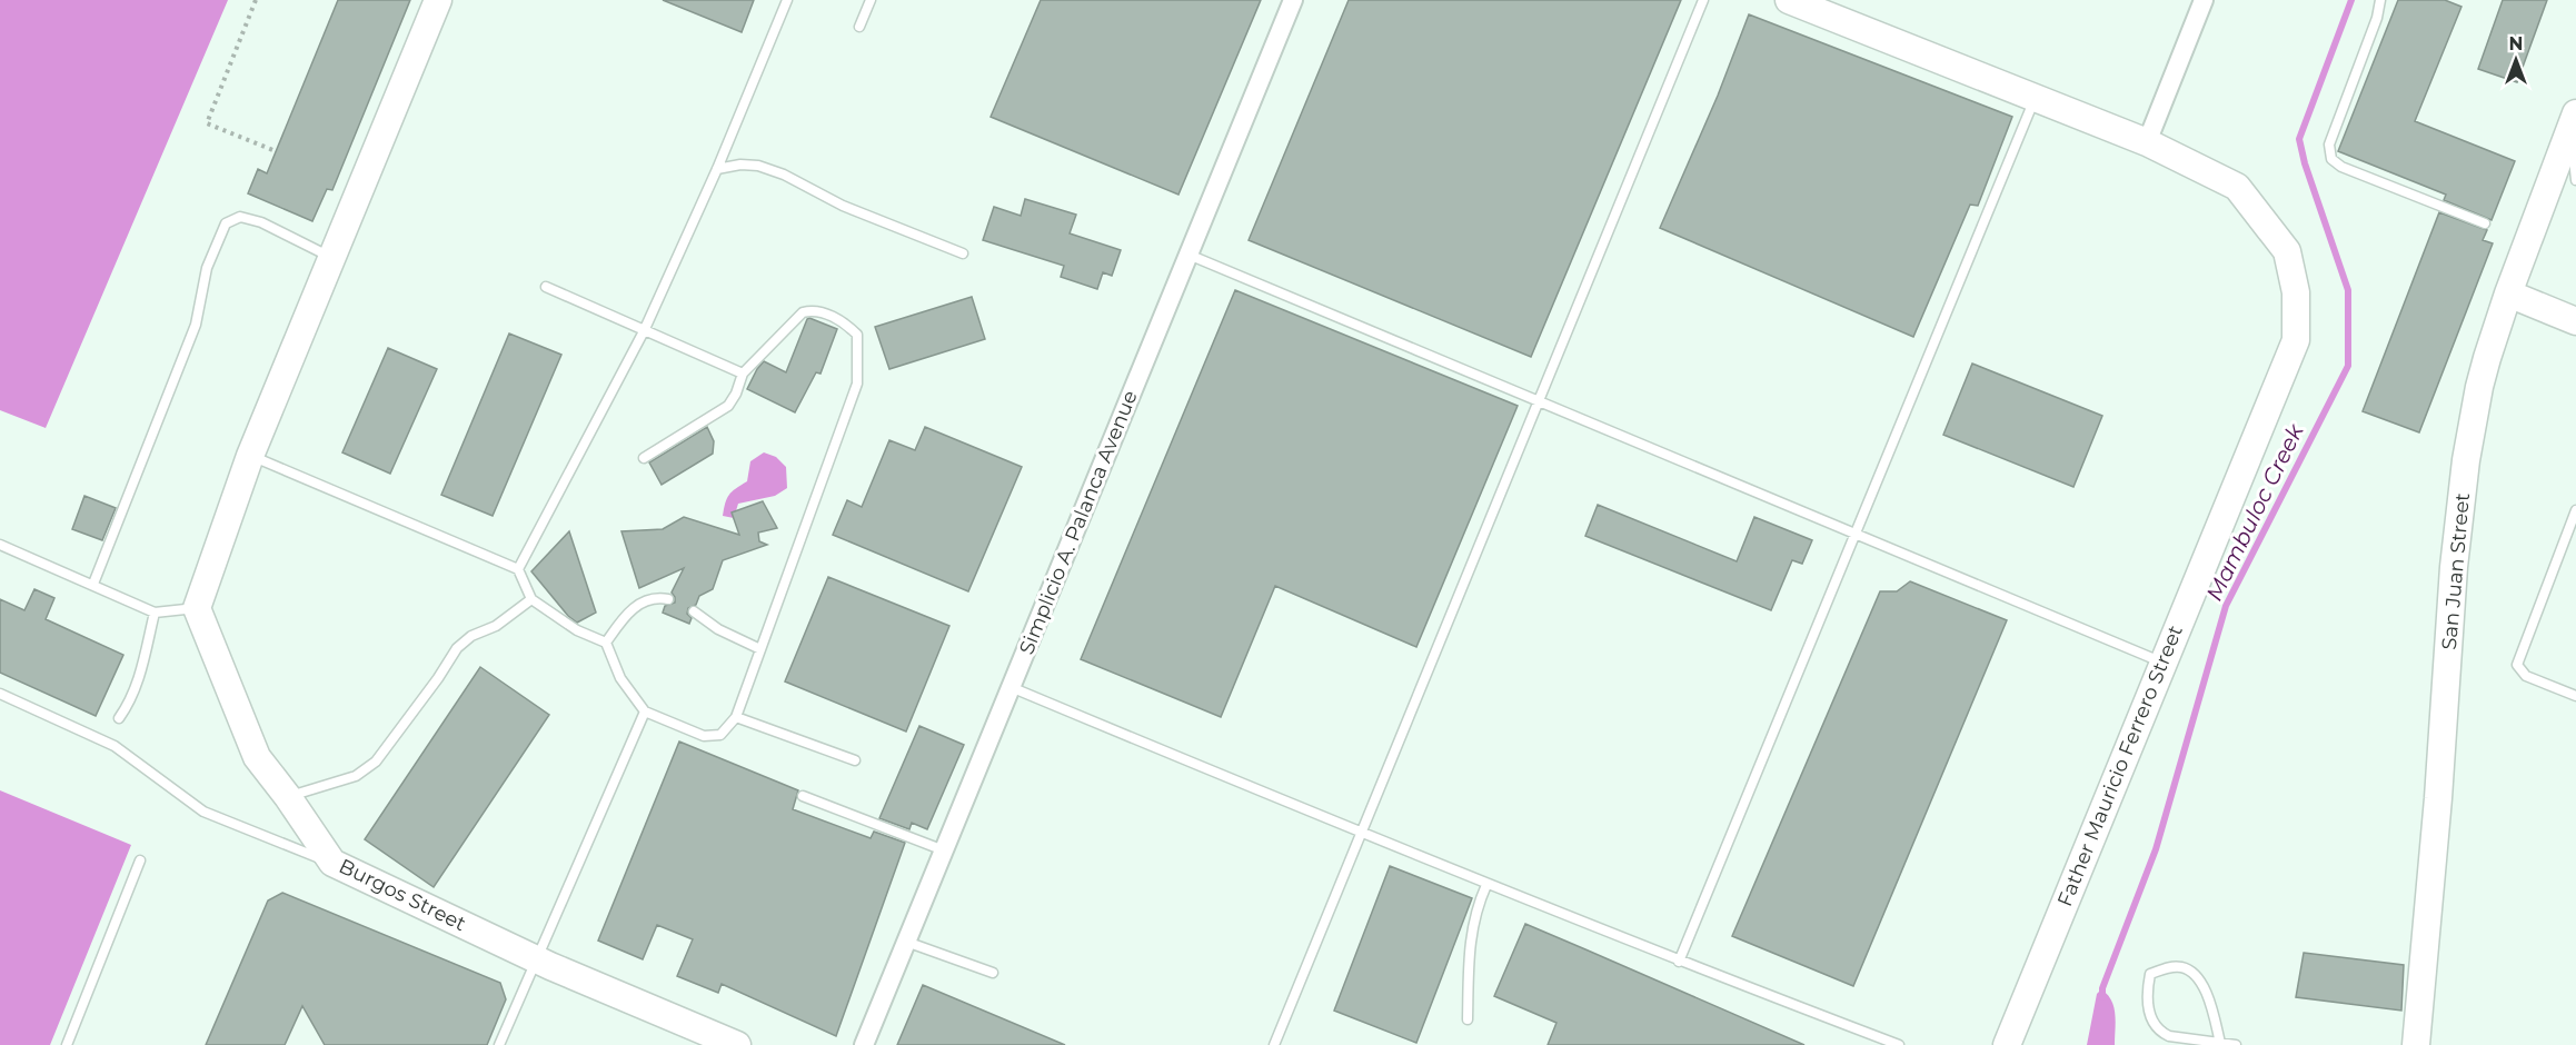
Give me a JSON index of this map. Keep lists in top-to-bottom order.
{
  "streets": {
    "street": [
      "Simplicio A. Palanca Avenue",
      "San Juan Street",
      "Father Mauricio Ferrero Street",
      "Burgos Street"
    ]
  },
  "water": ["Mambuloc Creek"],
  "north": "top"
}
